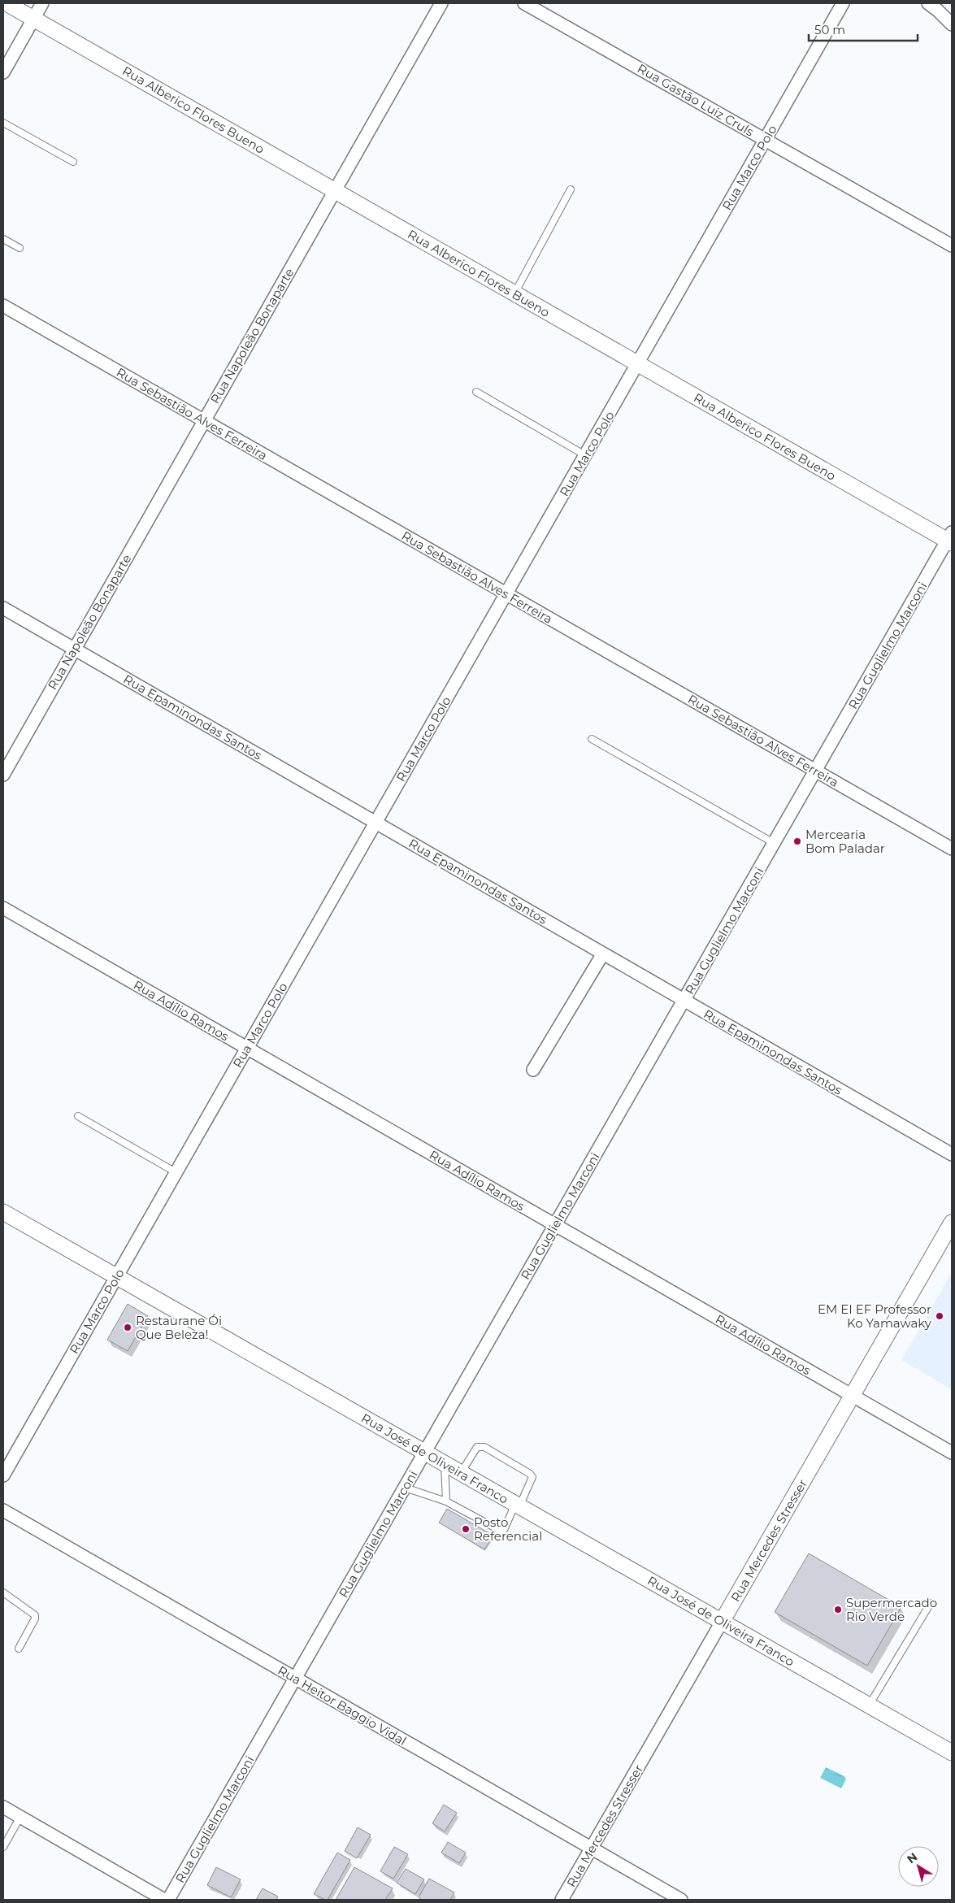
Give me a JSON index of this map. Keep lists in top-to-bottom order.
{
  "streets": {
    "street": [
      "Rua Gastão Luiz Cruls",
      "Rua Alberico Flores Bueno",
      "Rua Marco Polo",
      "Rua Napoleão Bonaparte",
      "Rua Sebastião Alves Ferreira",
      "Rua Guglielmo Marconi",
      "Rua Epaminondas Santos",
      "Rua Adílio Ramos",
      "Rua José de Oliveira Franco",
      "Rua Mercedes Stresser",
      "Rua Heitor Baggio Vidal"
    ]
  },
  "crossings": [
    ["Rua Gastão Luiz Cruls", "Rua Marco Polo"],
    ["Rua Alberico Flores Bueno", "Rua Marco Polo"],
    ["Rua Alberico Flores Bueno", "Rua Napoleão Bonaparte"],
    ["Rua Alberico Flores Bueno", "Rua Guglielmo Marconi"],
    ["Rua Marco Polo", "Rua Sebastião Alves Ferreira"],
    ["Rua Marco Polo", "Rua Epaminondas Santos"],
    ["Rua Marco Polo", "Rua Adílio Ramos"],
    ["Rua Marco Polo", "Rua José de Oliveira Franco"],
    ["Rua Napoleão Bonaparte", "Rua Sebastião Alves Ferreira"],
    ["Rua Napoleão Bonaparte", "Rua Epaminondas Santos"],
    ["Rua Sebastião Alves Ferreira", "Rua Guglielmo Marconi"],
    ["Rua Guglielmo Marconi", "Rua Epaminondas Santos"],
    ["Rua Guglielmo Marconi", "Rua Adílio Ramos"],
    ["Rua Guglielmo Marconi", "Rua José de Oliveira Franco"],
    ["Rua Guglielmo Marconi", "Rua Heitor Baggio Vidal"],
    ["Rua Adílio Ramos", "Rua Mercedes Stresser"],
    ["Rua José de Oliveira Franco", "Rua Mercedes Stresser"],
    ["Rua Mercedes Stresser", "Rua Heitor Baggio Vidal"]
  ],
  "places": [
    "Mercearia Bom Paladar",
    "EM EI EF Professor Ko Yamawaky",
    "Restaurane Ói Que Beleza!",
    "Posto Referencial",
    "Supermercado Rio Verde"
  ],
  "scale_bar": "50 m",
  "north": "top left"
}
